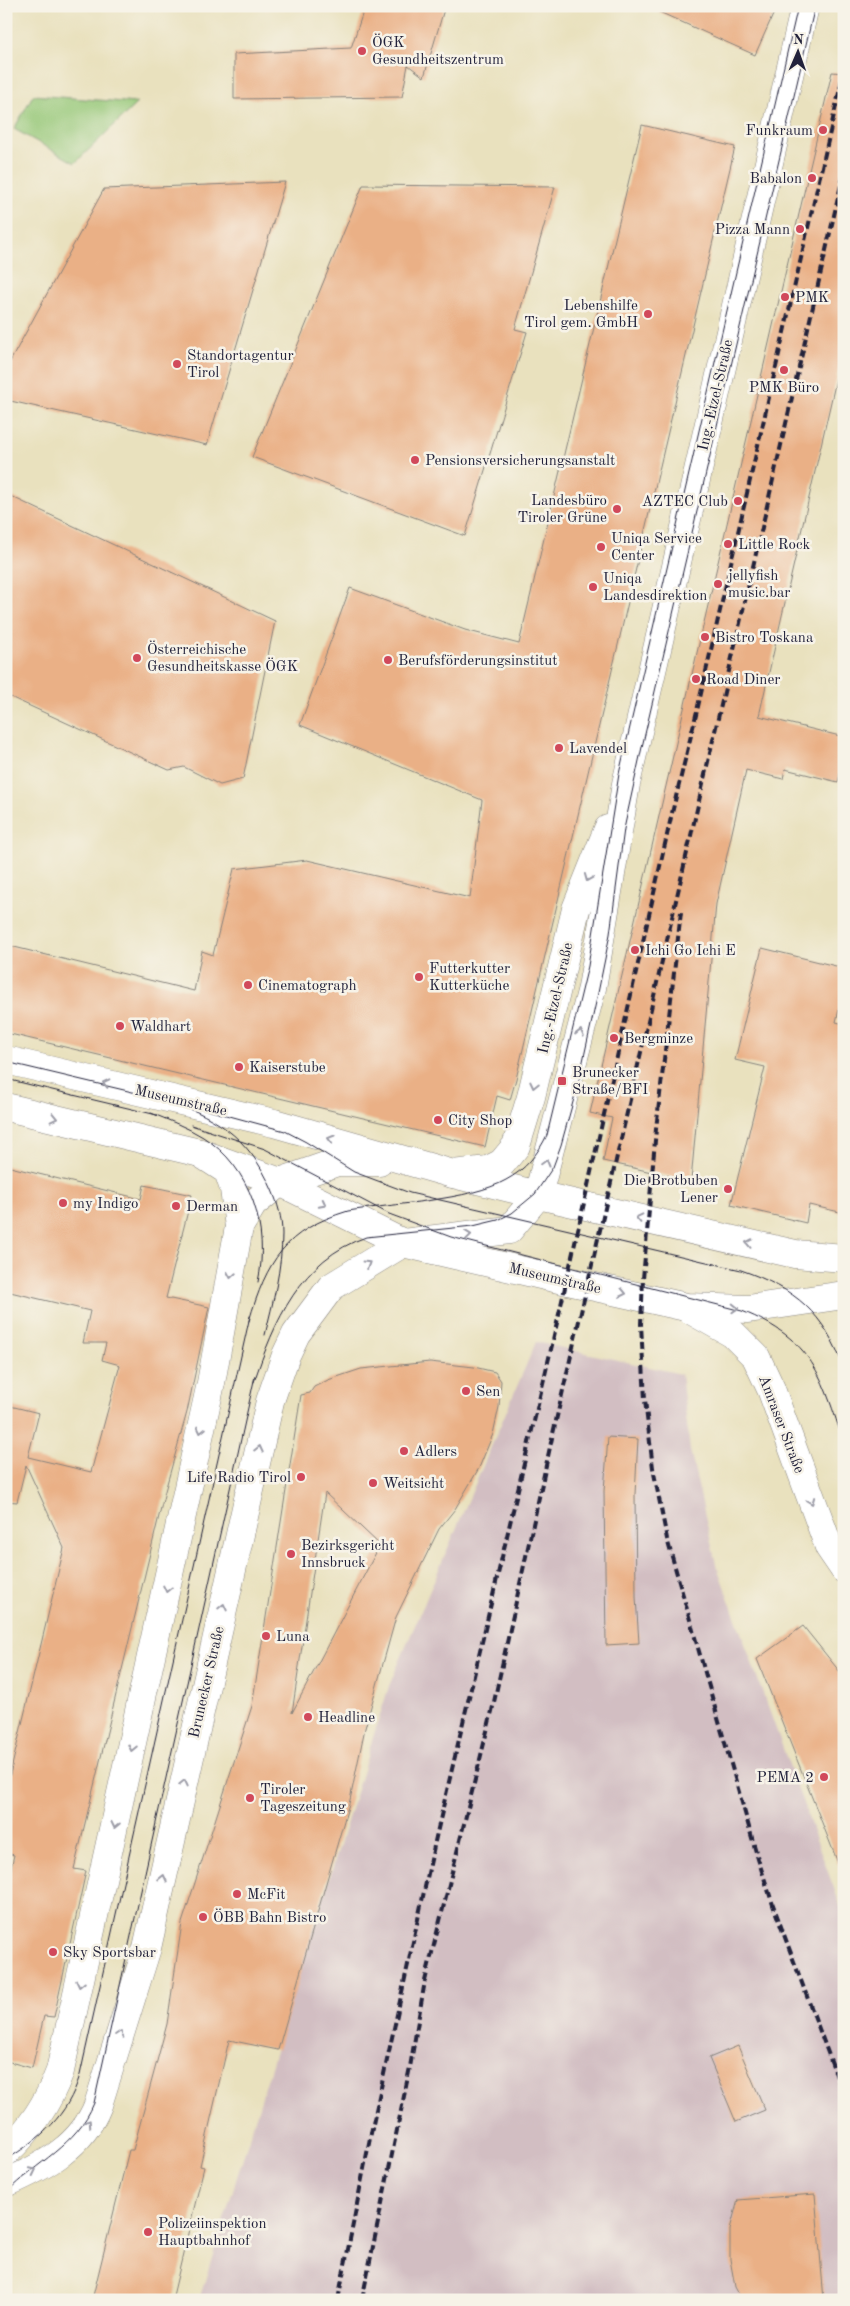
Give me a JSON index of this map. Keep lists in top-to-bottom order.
{
  "streets": {
    "street": [
      "Ing.-Etzel-Straße",
      "Museumstraße",
      "Amraser Straße",
      "Brunecker Straße"
    ]
  },
  "crossings": [
    ["Ing.-Etzel-Straße", "Museumstraße"],
    ["Museumstraße", "Amraser Straße"],
    ["Museumstraße", "Brunecker Straße"]
  ],
  "one_way": ["Amraser Straße"],
  "places": {
    "other": [
      "ÖGK Gesundheitszentrum",
      "Funkraum",
      "Babalon",
      "Pizza Mann",
      "PMK",
      "Lebenshilfe Tirol gem. GmbH",
      "Standortagentur Tirol",
      "PMK Büro",
      "Pensionsversicherungsanstalt",
      "AZTEC Club",
      "Landesbüro Tiroler Grüne",
      "Little Rock",
      "Uniqa Service Center",
      "jellyfish music.bar",
      "Uniqa Landesdirektion",
      "Bistro Toskana",
      "Österreichische Gesundheitskasse ÖGK",
      "Berufsförderungsinstitut",
      "Road Diner",
      "Lavendel",
      "Ichi Go Ichi E",
      "Futterkutter Kutterküche",
      "Cinematograph",
      "Waldhart",
      "Bergminze",
      "Kaiserstube",
      "City Shop",
      "Die Brotbuben Lener",
      "my Indigo",
      "Derman",
      "Sen",
      "Adlers",
      "Life Radio Tirol",
      "Weitsicht",
      "Bezirksgericht Innsbruck",
      "Luna",
      "Headline",
      "PEMA 2",
      "Tiroler Tageszeitung",
      "McFit",
      "ÖBB Bahn Bistro",
      "Sky Sportsbar",
      "Polizeiinspektion Hauptbahnhof"
    ],
    "transit": ["Brunecker Straße/BFI"]
  },
  "north": "top"
}
